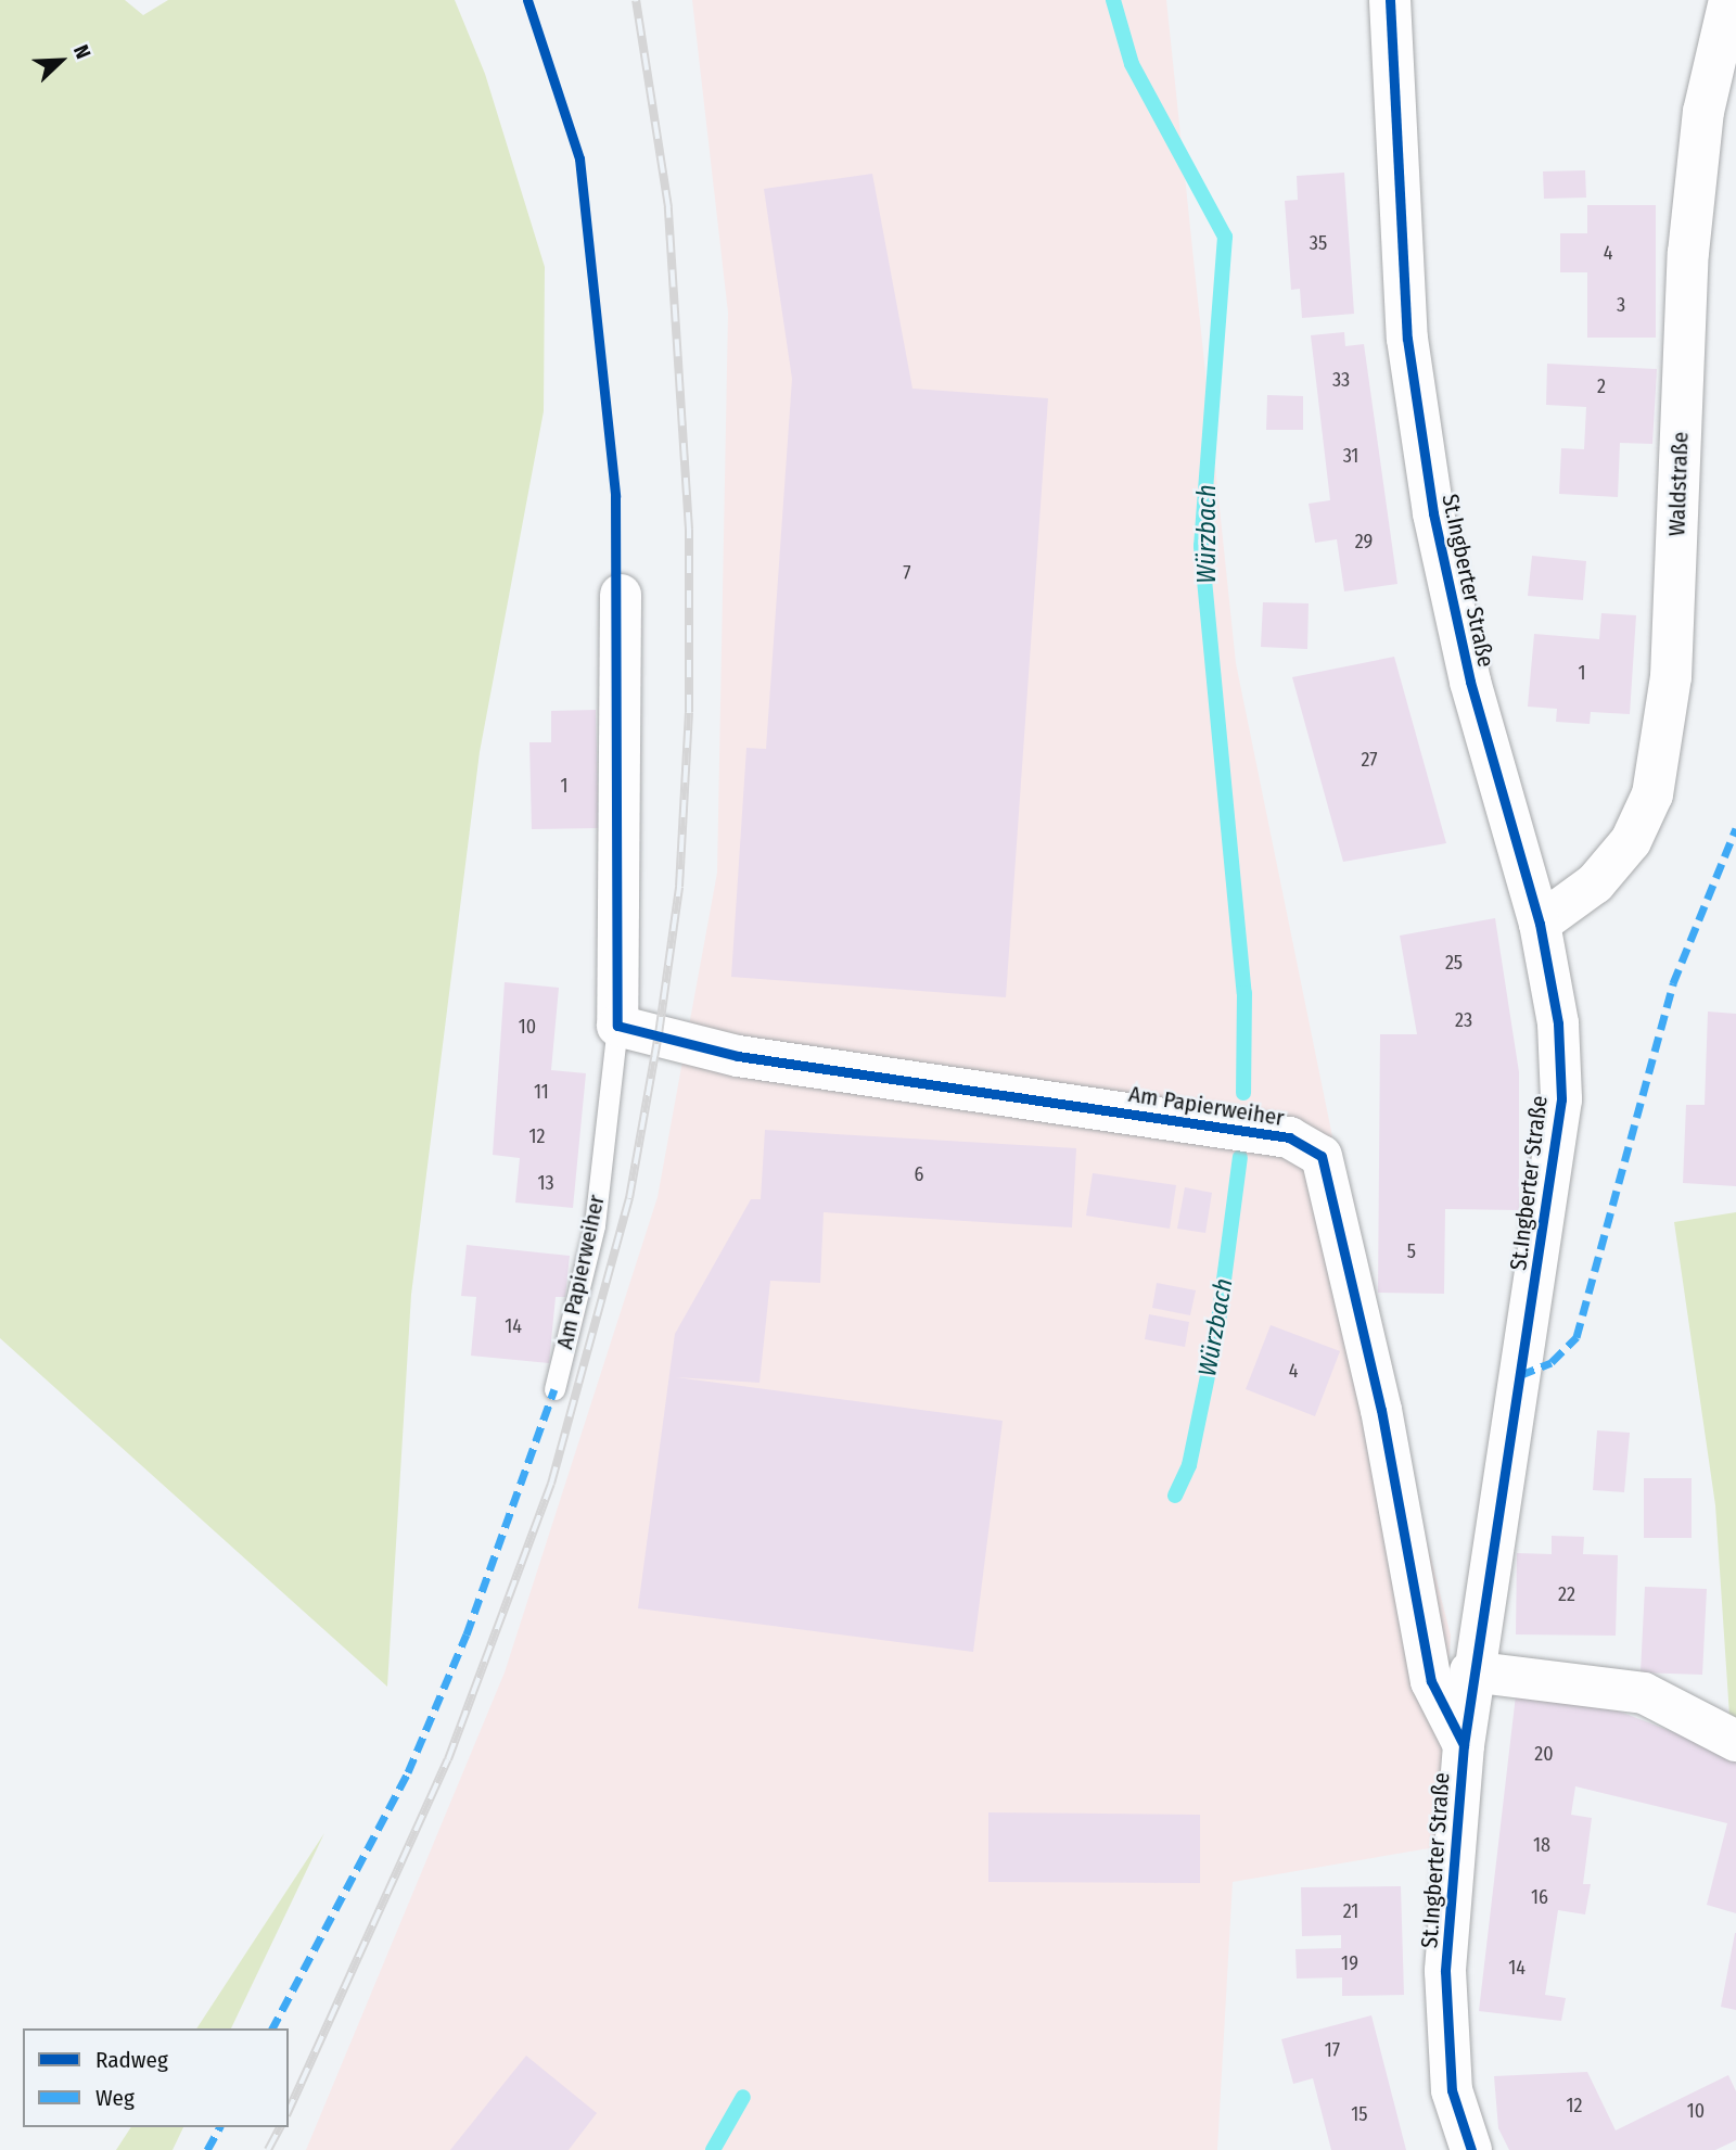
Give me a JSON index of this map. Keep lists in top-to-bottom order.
{
  "streets": {
    "street": ["Waldstraße", "St.Ingberter Straße", "Am Papierweiher"]
  },
  "crossings": [
    ["Waldstraße", "St.Ingberter Straße"],
    ["St.Ingberter Straße", "Am Papierweiher"]
  ],
  "water": ["Würzbach"],
  "house_numbers": [
    "35",
    "4",
    "3",
    "33",
    "2",
    "31",
    "29",
    "7",
    "1",
    "27",
    "1",
    "25",
    "23",
    "10",
    "11",
    "12",
    "6",
    "13",
    "5",
    "14",
    "4",
    "22",
    "20",
    "18",
    "16",
    "21",
    "19",
    "14",
    "17",
    "12",
    "10",
    "15"
  ],
  "legend": ["Radweg", "Weg"],
  "north": "top right"
}
